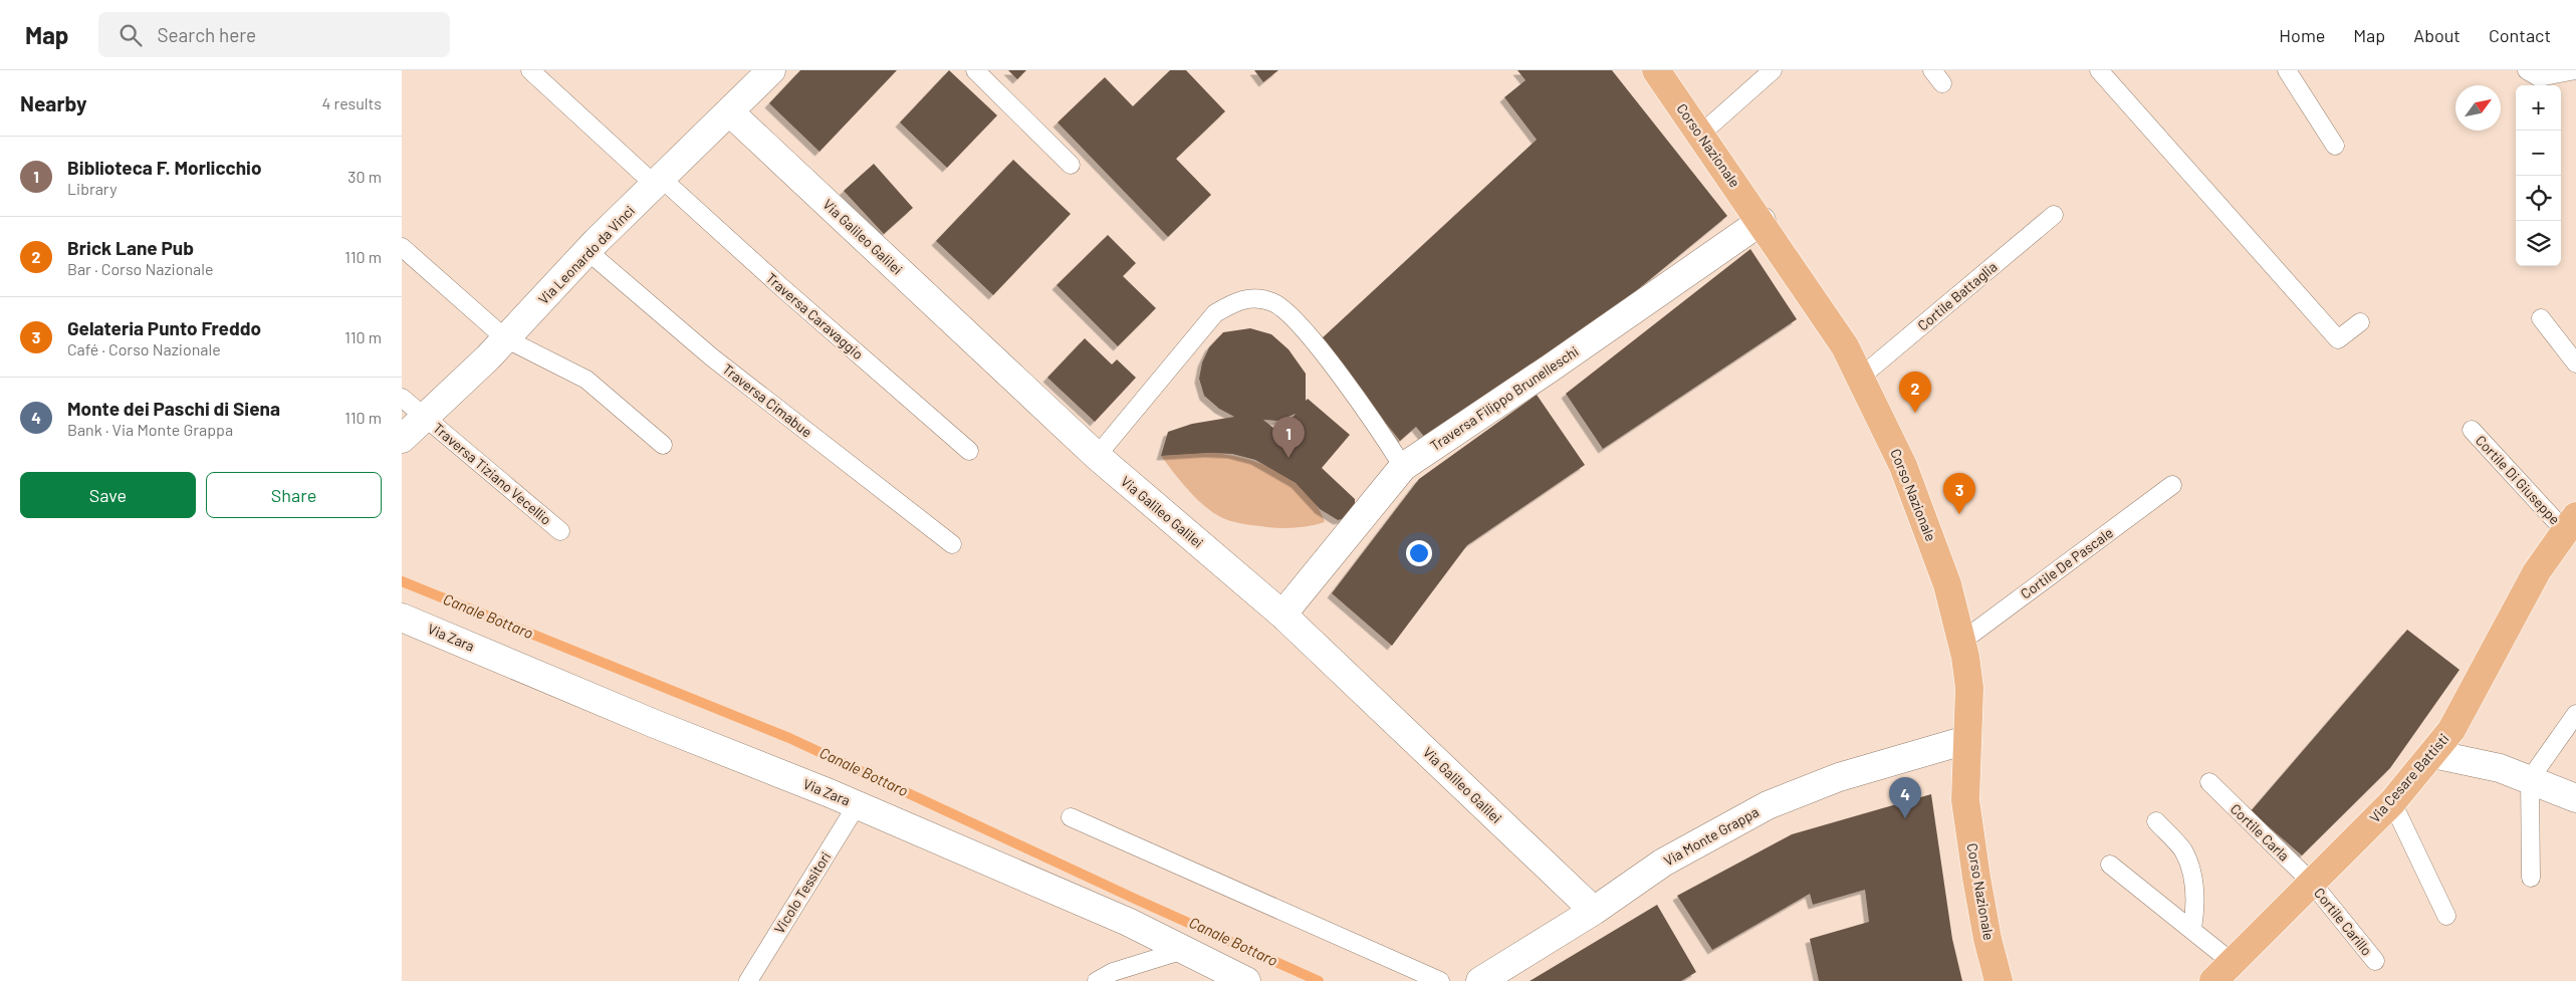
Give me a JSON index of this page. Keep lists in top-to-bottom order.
{
  "streets": {
    "main road": ["Corso Nazionale", "Via Cesare Battisti"],
    "street": [
      "Via Galileo Galilei",
      "Via Leonardo da Vinci",
      "Traversa Filippo Brunelleschi",
      "Via Zara",
      "Via Monte Grappa"
    ],
    "lane": [
      "Cortile Battaglia",
      "Traversa Caravaggio",
      "Traversa Cimabue",
      "Traversa Tiziano Vecellio",
      "Cortile Di Giuseppe",
      "Cortile De Pascale",
      "Cortile Carla",
      "Vicolo Tessitori",
      "Cortile Carillo"
    ]
  },
  "crossings": [
    ["Corso Nazionale", "Cortile Battaglia"],
    ["Corso Nazionale", "Traversa Filippo Brunelleschi"],
    ["Corso Nazionale", "Cortile De Pascale"],
    ["Corso Nazionale", "Via Monte Grappa"],
    ["Via Galileo Galilei", "Via Leonardo da Vinci"],
    ["Via Galileo Galilei", "Traversa Filippo Brunelleschi"],
    ["Via Galileo Galilei", "Via Monte Grappa"],
    ["Via Leonardo da Vinci", "Traversa Caravaggio"],
    ["Via Leonardo da Vinci", "Traversa Cimabue"],
    ["Via Leonardo da Vinci", "Traversa Tiziano Vecellio"],
    ["Cortile Di Giuseppe", "Via Cesare Battisti"],
    ["Via Zara", "Vicolo Tessitori"],
    ["Via Cesare Battisti", "Cortile Carla"],
    ["Via Cesare Battisti", "Cortile Carillo"],
    ["Cortile Carla", "Cortile Carillo"]
  ],
  "water": ["Canale Bottaro"],
  "north": "top right",
  "page": {
    "header": "Map",
    "search": "Search here",
    "nav": [
      "Home",
      "Map",
      "About",
      "Contact"
    ],
    "heading": ["Nearby", "4 results"],
    "map_buttons": ["+", "−"],
    "list": [
      {
        "mark": "1",
        "name": "Biblioteca F. Morlicchio",
        "note": "Library",
        "value": "30 m"
      },
      {
        "mark": "2",
        "name": "Brick Lane Pub",
        "note": "Bar · Corso Nazionale",
        "value": "110 m"
      },
      {
        "mark": "3",
        "name": "Gelateria Punto Freddo",
        "note": "Café · Corso Nazionale",
        "value": "110 m"
      },
      {
        "mark": "4",
        "name": "Monte dei Paschi di Siena",
        "note": "Bank · Via Monte Grappa",
        "value": "110 m"
      }
    ],
    "pins": [
      "2",
      "1",
      "3",
      "4"
    ],
    "buttons": ["Save", "Share"]
  }
}
